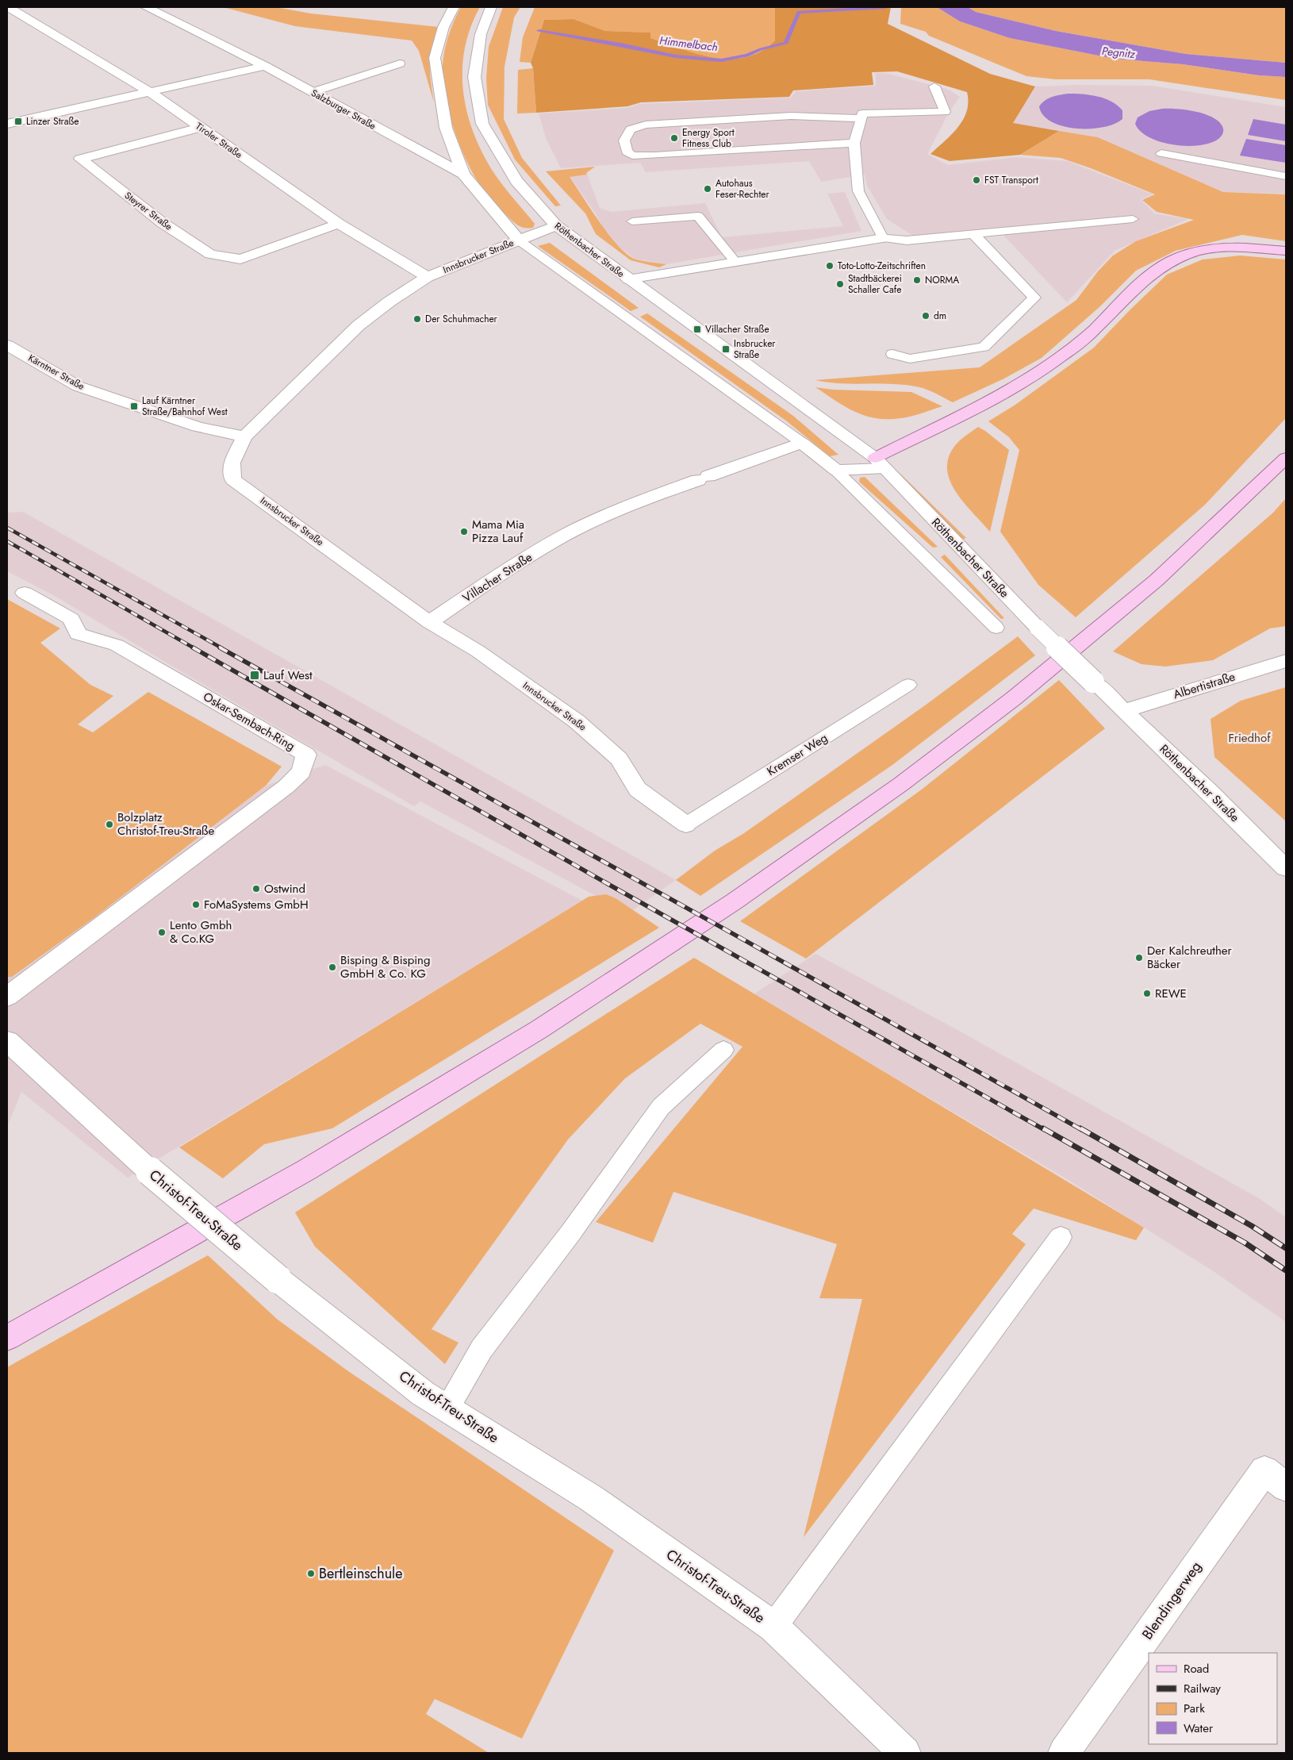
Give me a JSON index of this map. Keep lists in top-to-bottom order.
{
  "streets": {
    "street": [
      "Salzburger Straße",
      "Tiroler Straße",
      "Steyrer Straße",
      "Röthenbacher Straße",
      "Innsbrucker Straße",
      "Kärntner Straße",
      "Villacher Straße",
      "Albertistraße",
      "Oskar-Sembach-Ring",
      "Christof-Treu-Straße",
      "Blendingerweg"
    ],
    "lane": ["Kremser Weg"]
  },
  "crossings": [
    ["Salzburger Straße", "Innsbrucker Straße"],
    ["Tiroler Straße", "Steyrer Straße"],
    ["Tiroler Straße", "Innsbrucker Straße"],
    ["Röthenbacher Straße", "Innsbrucker Straße"],
    ["Röthenbacher Straße", "Albertistraße"],
    ["Innsbrucker Straße", "Kärntner Straße"],
    ["Innsbrucker Straße", "Villacher Straße"],
    ["Innsbrucker Straße", "Kremser Weg"]
  ],
  "water": ["Himmelbach", "Pegnitz"],
  "parks": ["Friedhof"],
  "places": {
    "transit": [
      "Linzer Straße",
      "Villacher Straße",
      "Insbrucker Straße",
      "Lauf Kärntner Straße/Bahnhof West",
      "Lauf West"
    ],
    "other": [
      "Energy Sport Fitness Club",
      "FST Transport",
      "Autohaus Feser-Rechter",
      "Toto-Lotto-Zeitschriften",
      "NORMA",
      "Stadtbäckerei Schaller Cafe",
      "dm",
      "Der Schuhmacher",
      "Mama Mia Pizza Lauf",
      "Bolzplatz Christof-Treu-Straße",
      "Ostwind",
      "FoMaSystems GmbH",
      "Lento Gmbh & Co.KG",
      "Der Kalchreuther Bäcker",
      "Bisping & Bisping GmbH & Co. KG",
      "REWE",
      "Bertleinschule"
    ]
  },
  "legend": [
    "Road",
    "Railway",
    "Park",
    "Water"
  ]
}
